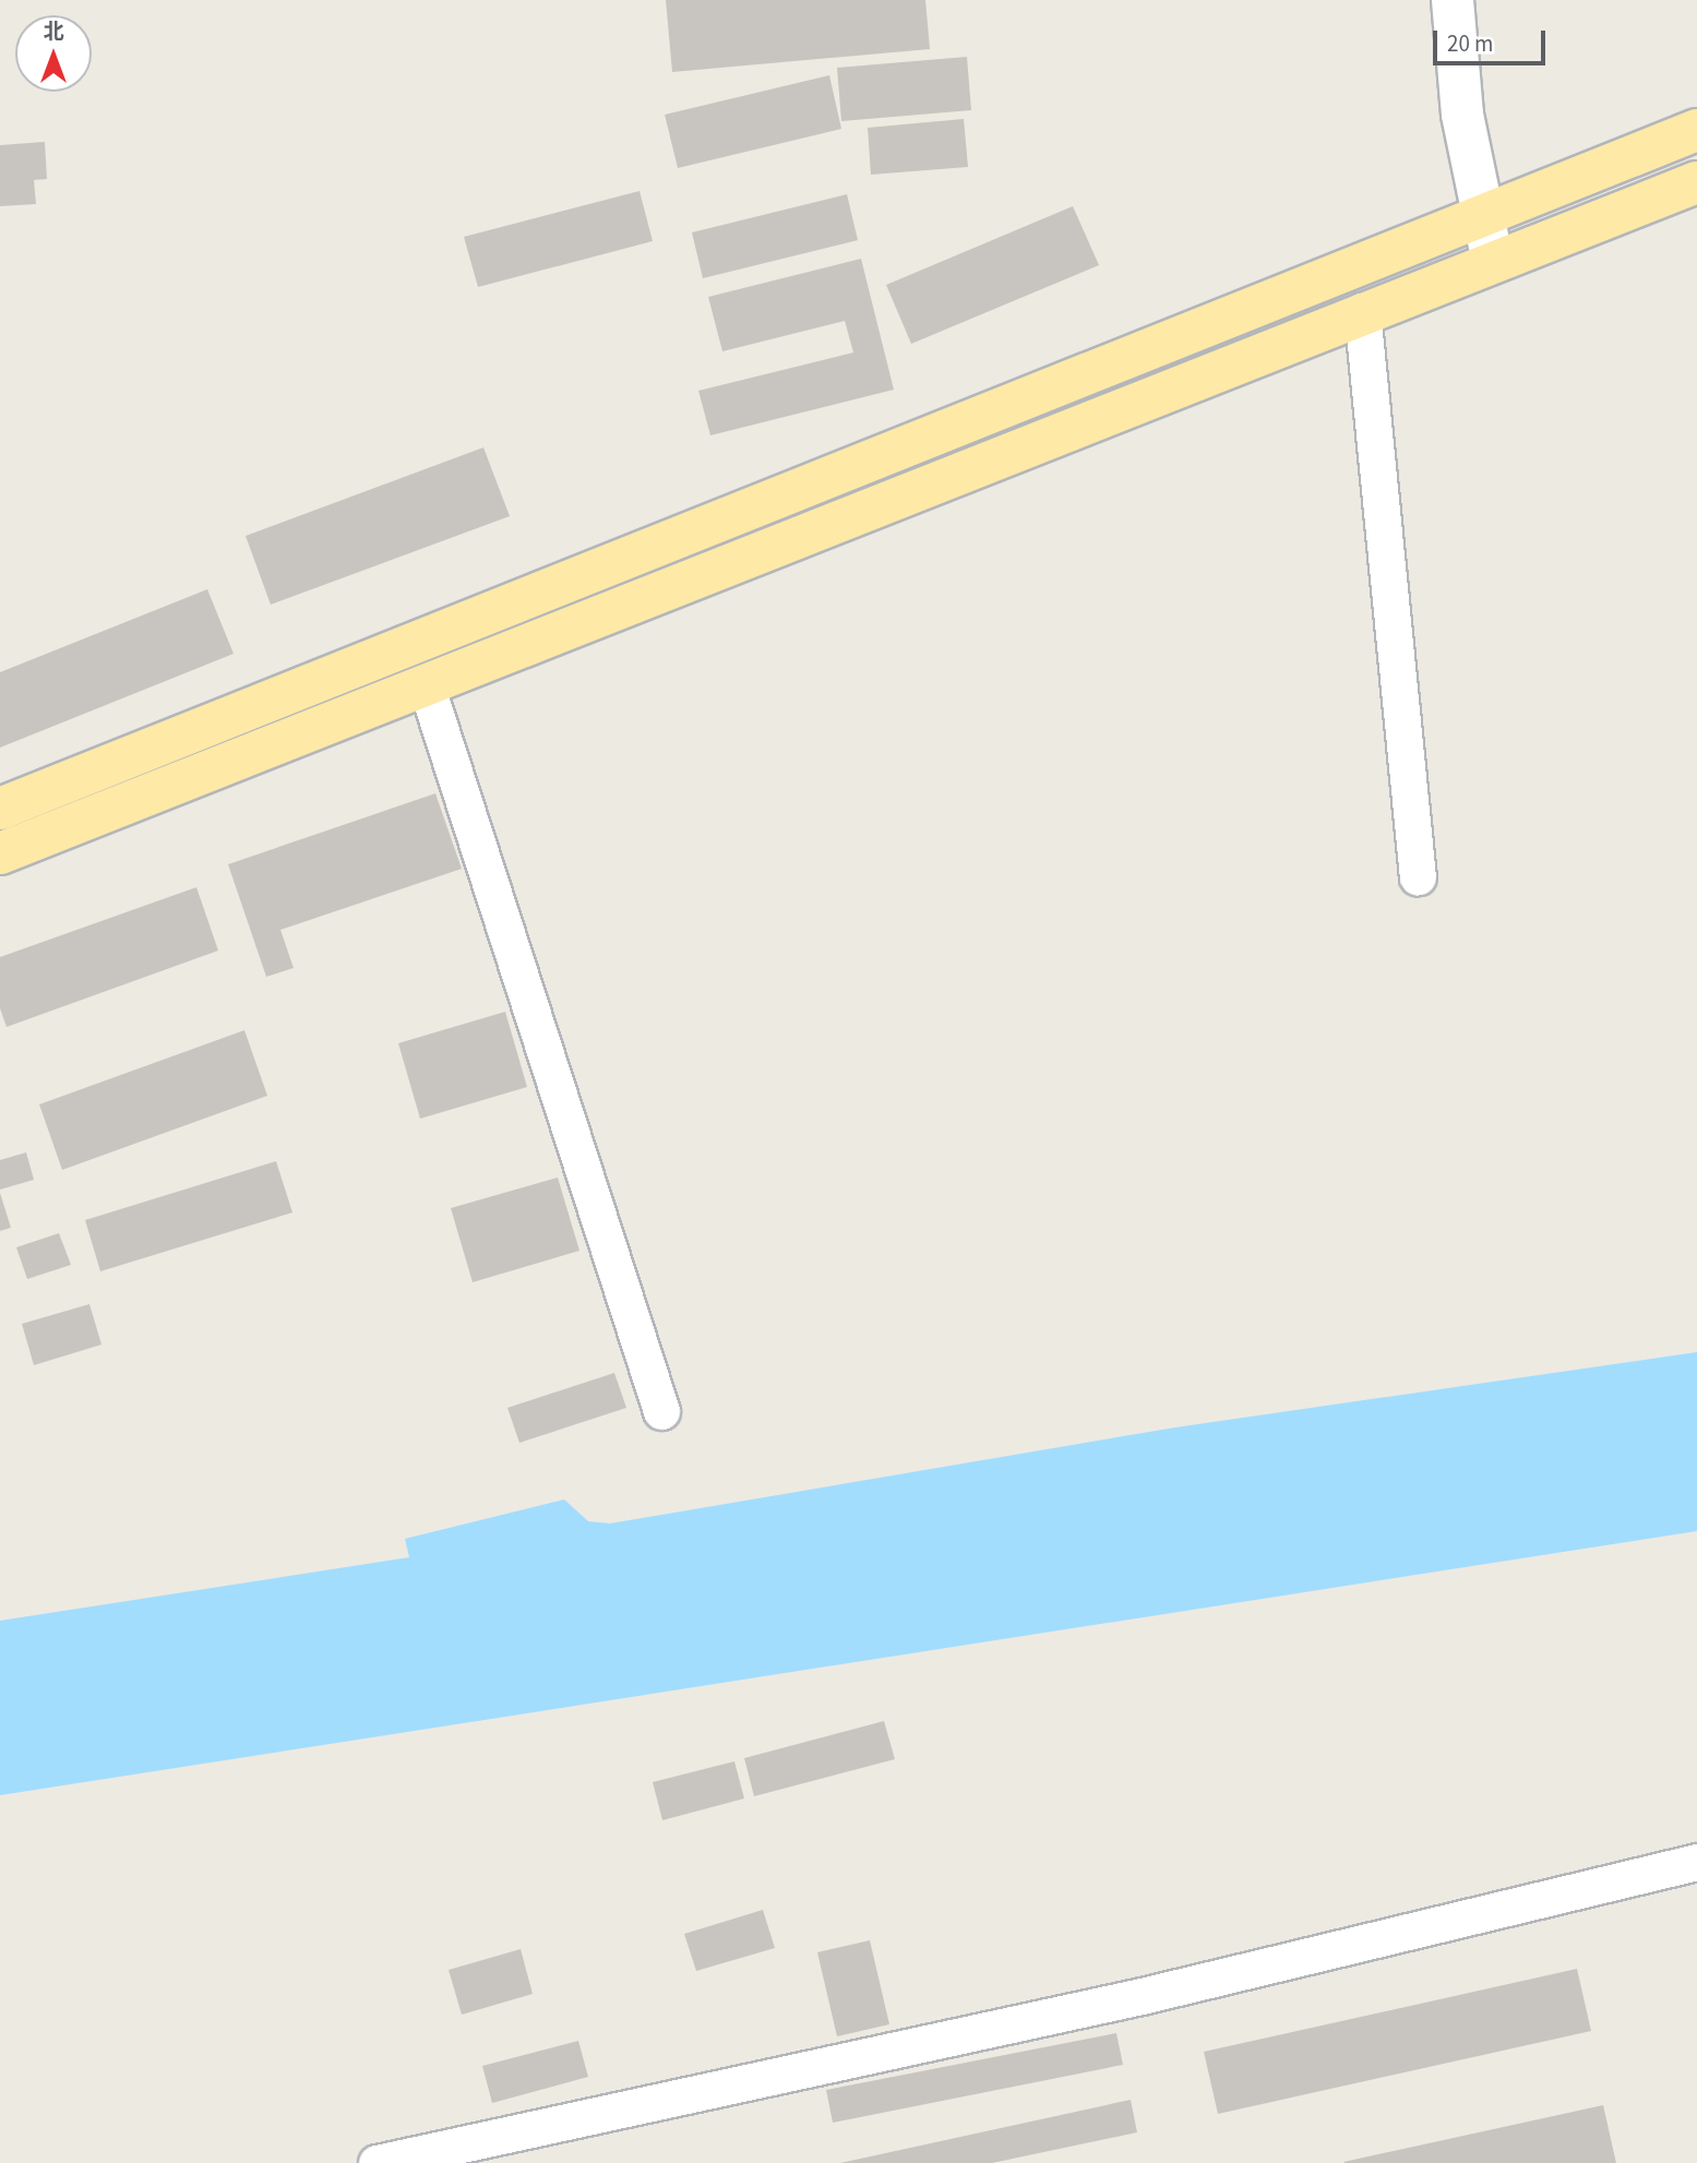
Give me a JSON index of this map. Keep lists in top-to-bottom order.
{
  "scale_bar": "20 m",
  "north": "top"
}
